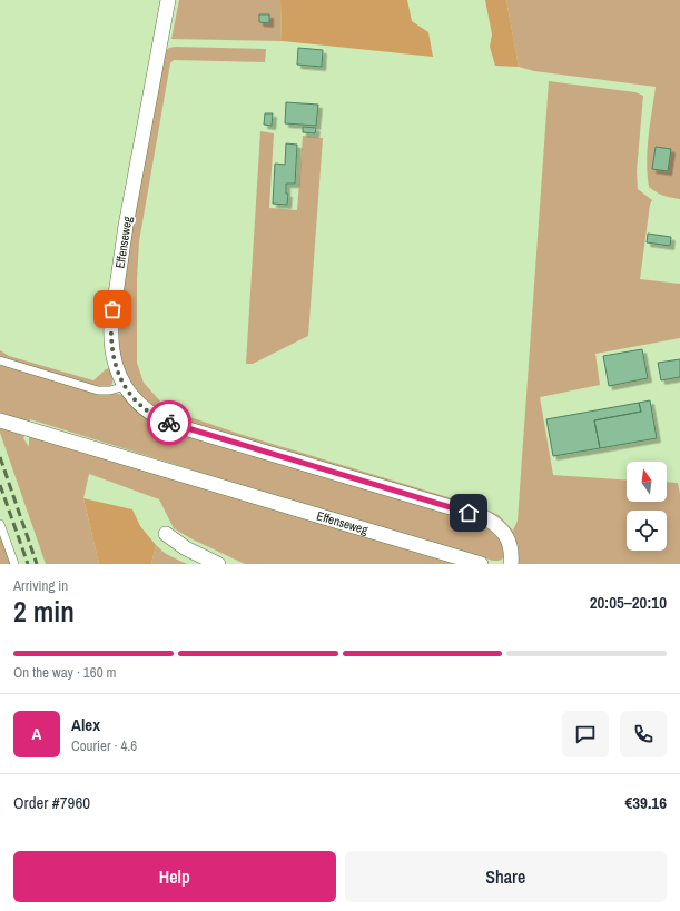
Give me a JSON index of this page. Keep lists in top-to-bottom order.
{
  "streets": {
    "street": ["Effenseweg"]
  },
  "north": "top",
  "page": {
    "heading": ["2 min", "Arriving in", "20:05–20:10"],
    "panel": [
      "Alex",
      "Courier · 4.6",
      "Order #7960",
      "€39.16"
    ],
    "bar": "On the way · 160 m",
    "round": "A",
    "buttons": ["Help", "Share"]
  }
}
